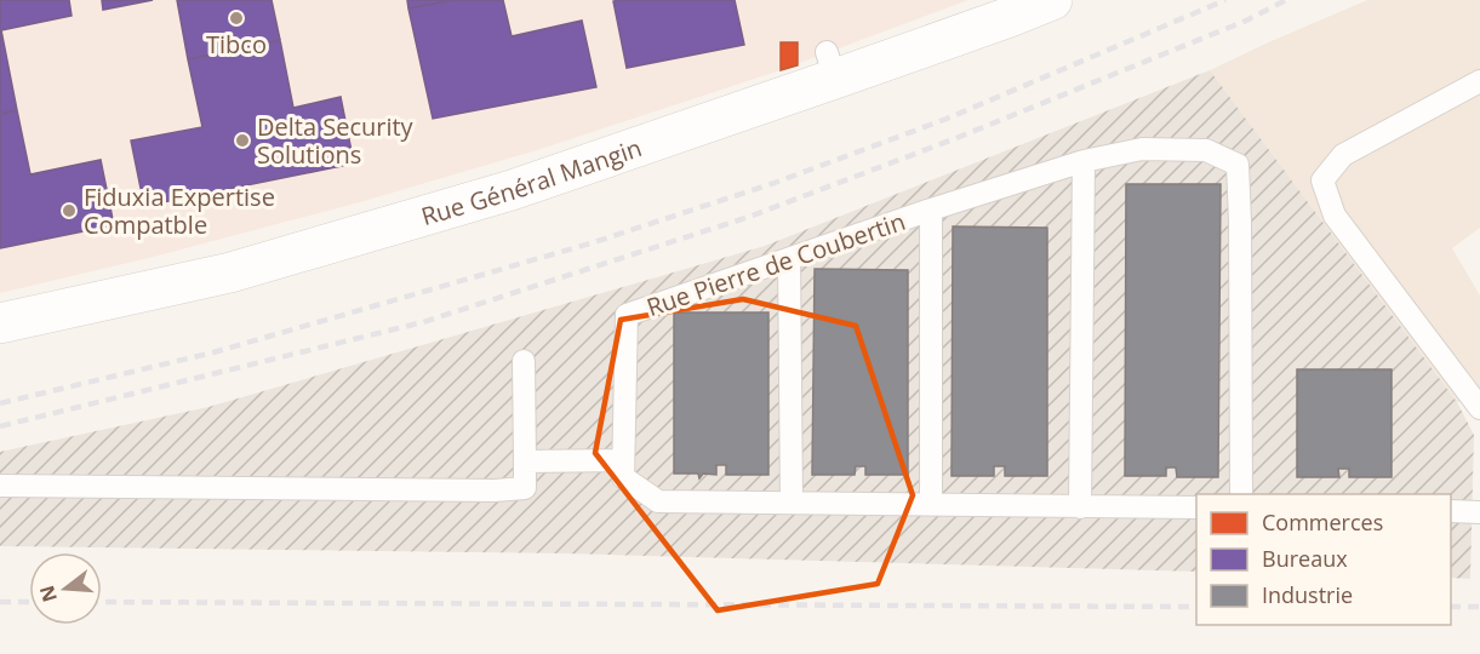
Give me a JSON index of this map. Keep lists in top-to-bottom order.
{
  "streets": {
    "street": ["Rue Général Mangin"],
    "lane": ["Rue Pierre de Coubertin"]
  },
  "places": ["Tibco", "Delta Security Solutions", "Fiduxia Expertise Compatble"],
  "legend": ["Commerces", "Bureaux", "Industrie"],
  "north": "left"
}
